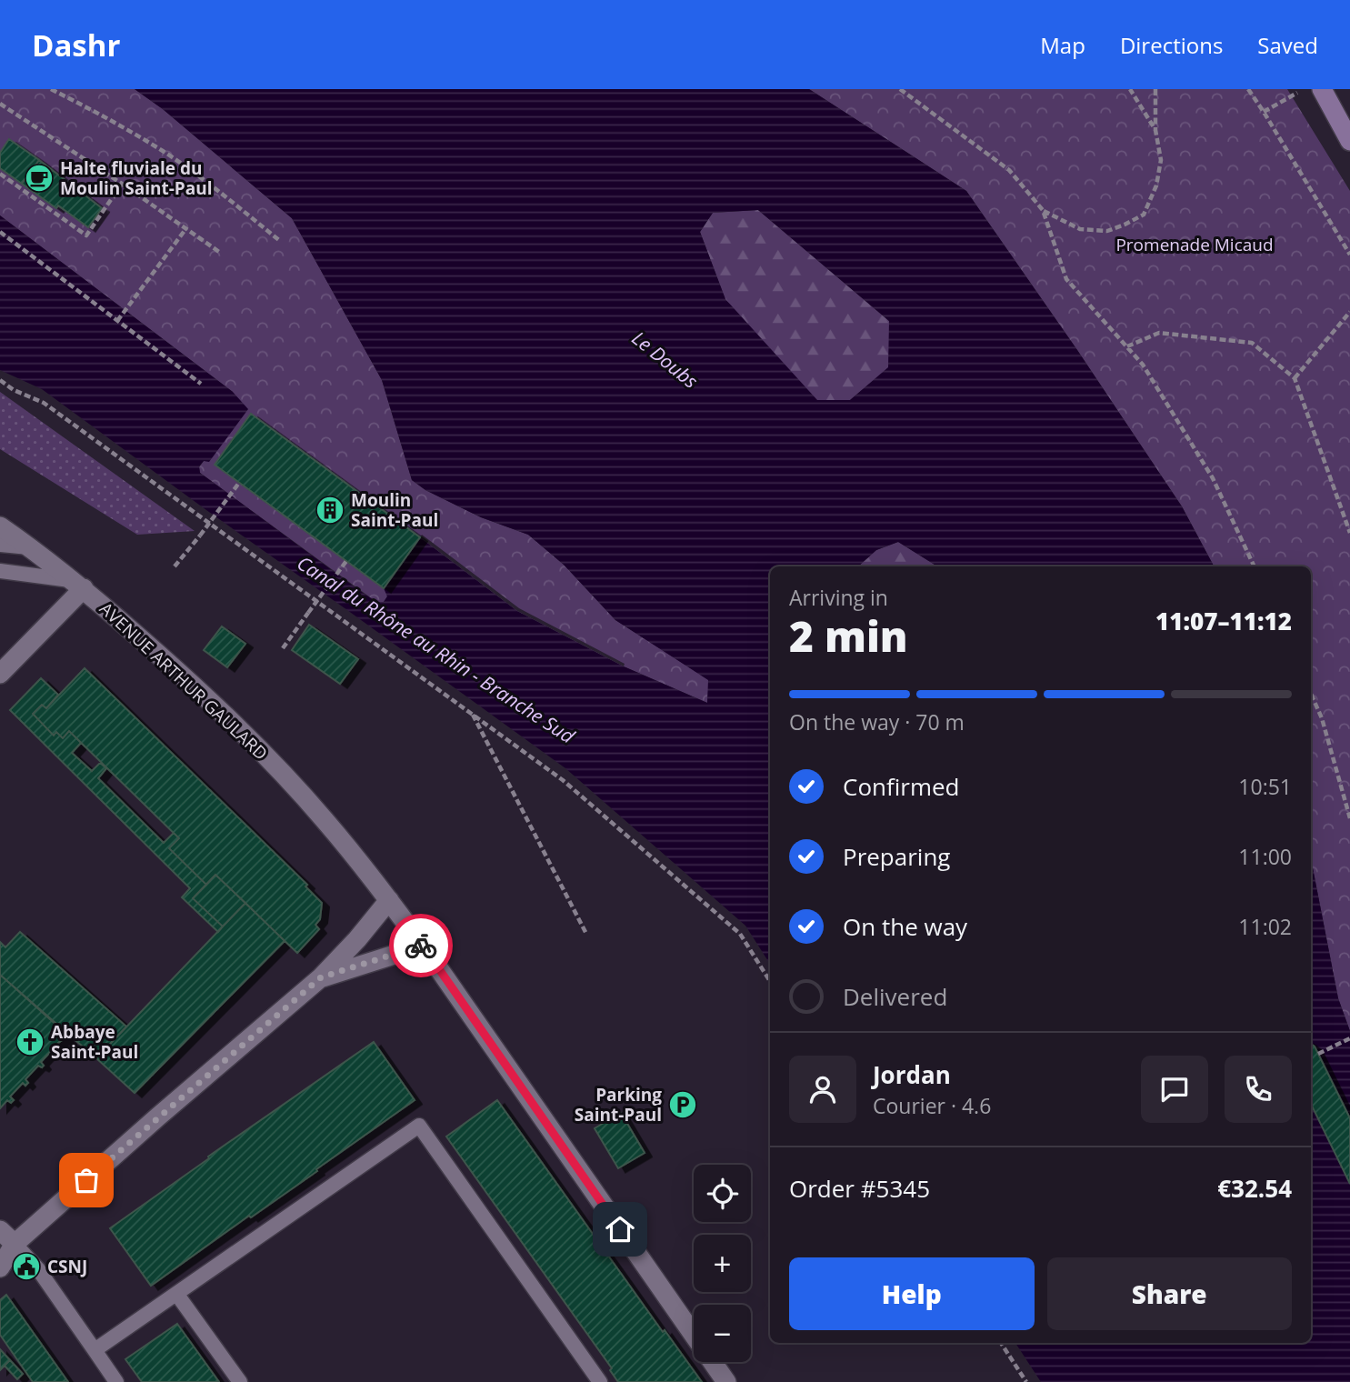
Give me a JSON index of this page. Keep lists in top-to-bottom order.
{
  "streets": {
    "street": ["AVENUE ARTHUR GAULARD"]
  },
  "water": ["Le Doubs", "Canal du Rhône au Rhin - Branche Sud"],
  "parks": ["Promenade Micaud"],
  "places": {
    "cafe": ["Halte fluviale du Moulin Saint-Paul"],
    "building": ["Moulin Saint-Paul"],
    "church": ["Abbaye Saint-Paul"],
    "parking": ["Parking Saint-Paul"],
    "public building": ["CSNJ"]
  },
  "page": {
    "header": "Dashr",
    "nav": ["Map", "Directions", "Saved"],
    "heading": ["2 min", "Arriving in", "11:07–11:12"],
    "panel": [
      "Jordan",
      "Courier · 4.6",
      "Order #5345",
      "€32.54"
    ],
    "bar": "On the way · 70 m",
    "list": [
      ["Confirmed", "10:51"],
      ["Preparing", "11:00"],
      ["On the way", "11:02"],
      "Delivered"
    ],
    "map_buttons": ["+", "−"],
    "buttons": ["Help", "Share"]
  }
}
